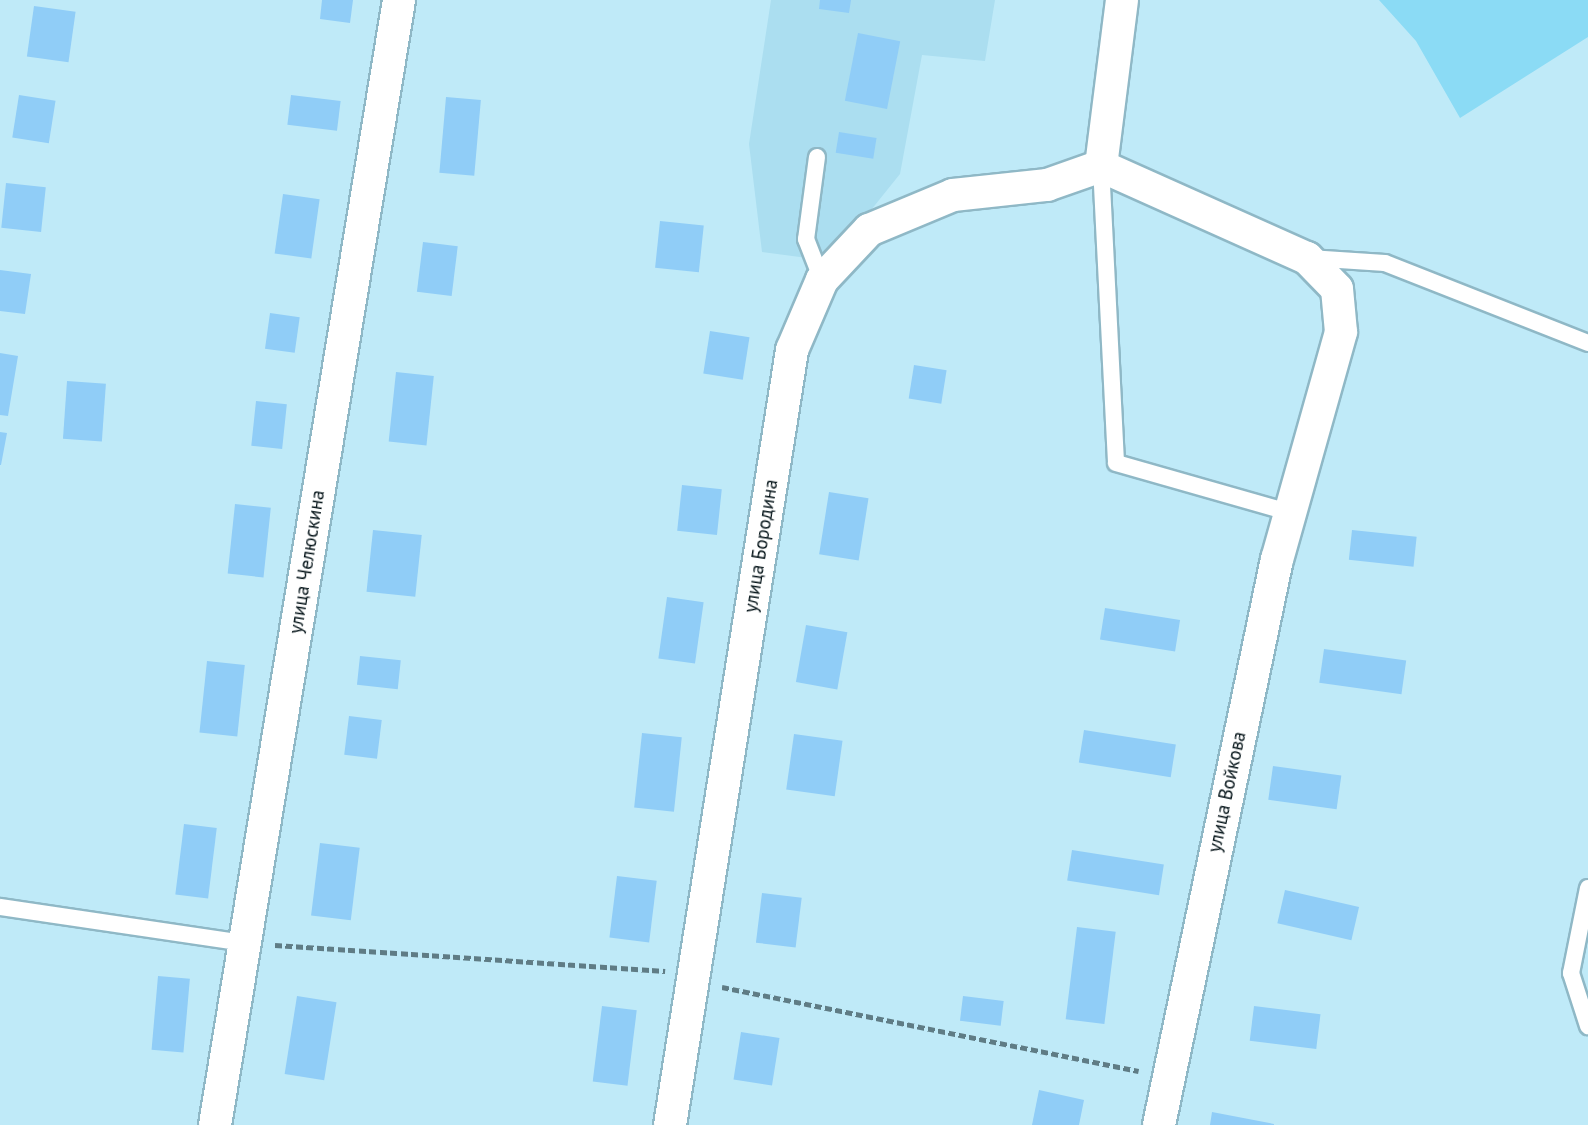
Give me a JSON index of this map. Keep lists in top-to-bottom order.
{
  "streets": {
    "street": ["улица Бородина", "улица Челюскина", "улица Войкова"]
  }
}
